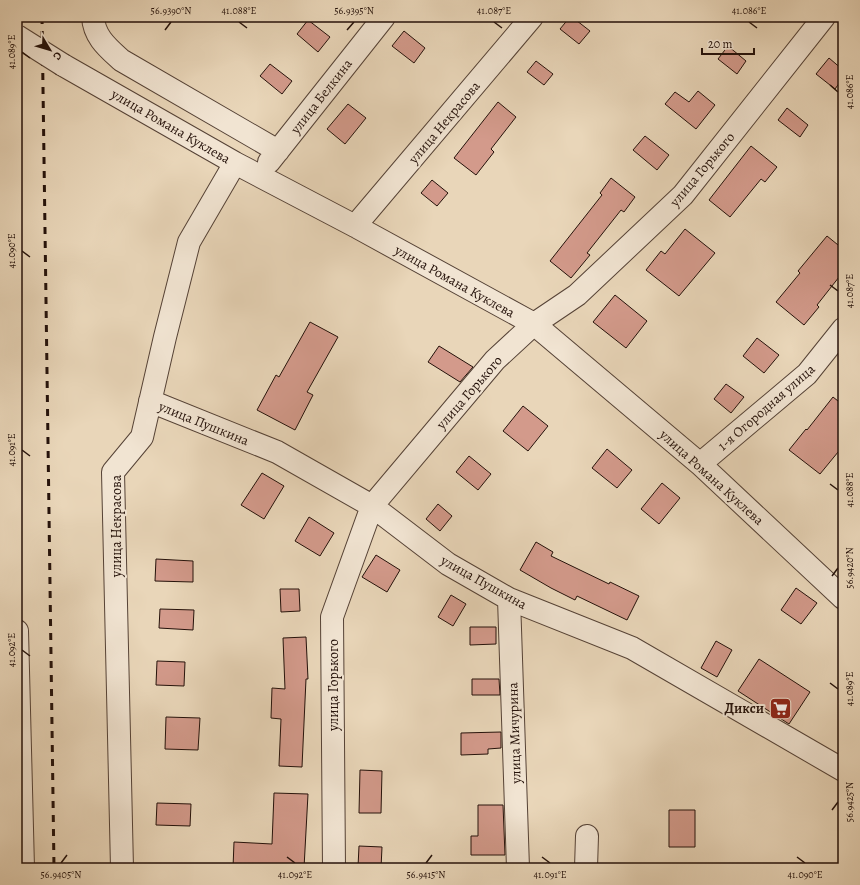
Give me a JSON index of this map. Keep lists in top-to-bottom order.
{
  "streets": {
    "street": [
      "улица Белкина",
      "улица Некрасова",
      "улица Романа Куклева",
      "улица Горького",
      "1-я Огородная улица",
      "улица Пушкина",
      "улица Мичурина"
    ]
  },
  "crossings": [
    ["улица Белкина", "улица Романа Куклева"],
    ["улица Некрасова", "улица Романа Куклева"],
    ["улица Некрасова", "улица Пушкина"],
    ["улица Романа Куклева", "улица Горького"],
    ["улица Романа Куклева", "1-я Огородная улица"],
    ["улица Горького", "улица Пушкина"],
    ["улица Пушкина", "улица Мичурина"]
  ],
  "places": {
    "supermarket": ["Дикси"]
  },
  "scale_bar": "20 m",
  "north": "bottom right",
  "coordinates": [
    "56.9390°N",
    "41.088°E",
    "56.9395°N",
    "41.087°E",
    "41.086°E",
    "41.089°E",
    "41.090°E",
    "41.091°E",
    "56.9420°N",
    "41.092°E",
    "56.9425°N",
    "56.9405°N",
    "56.9415°N"
  ]
}
